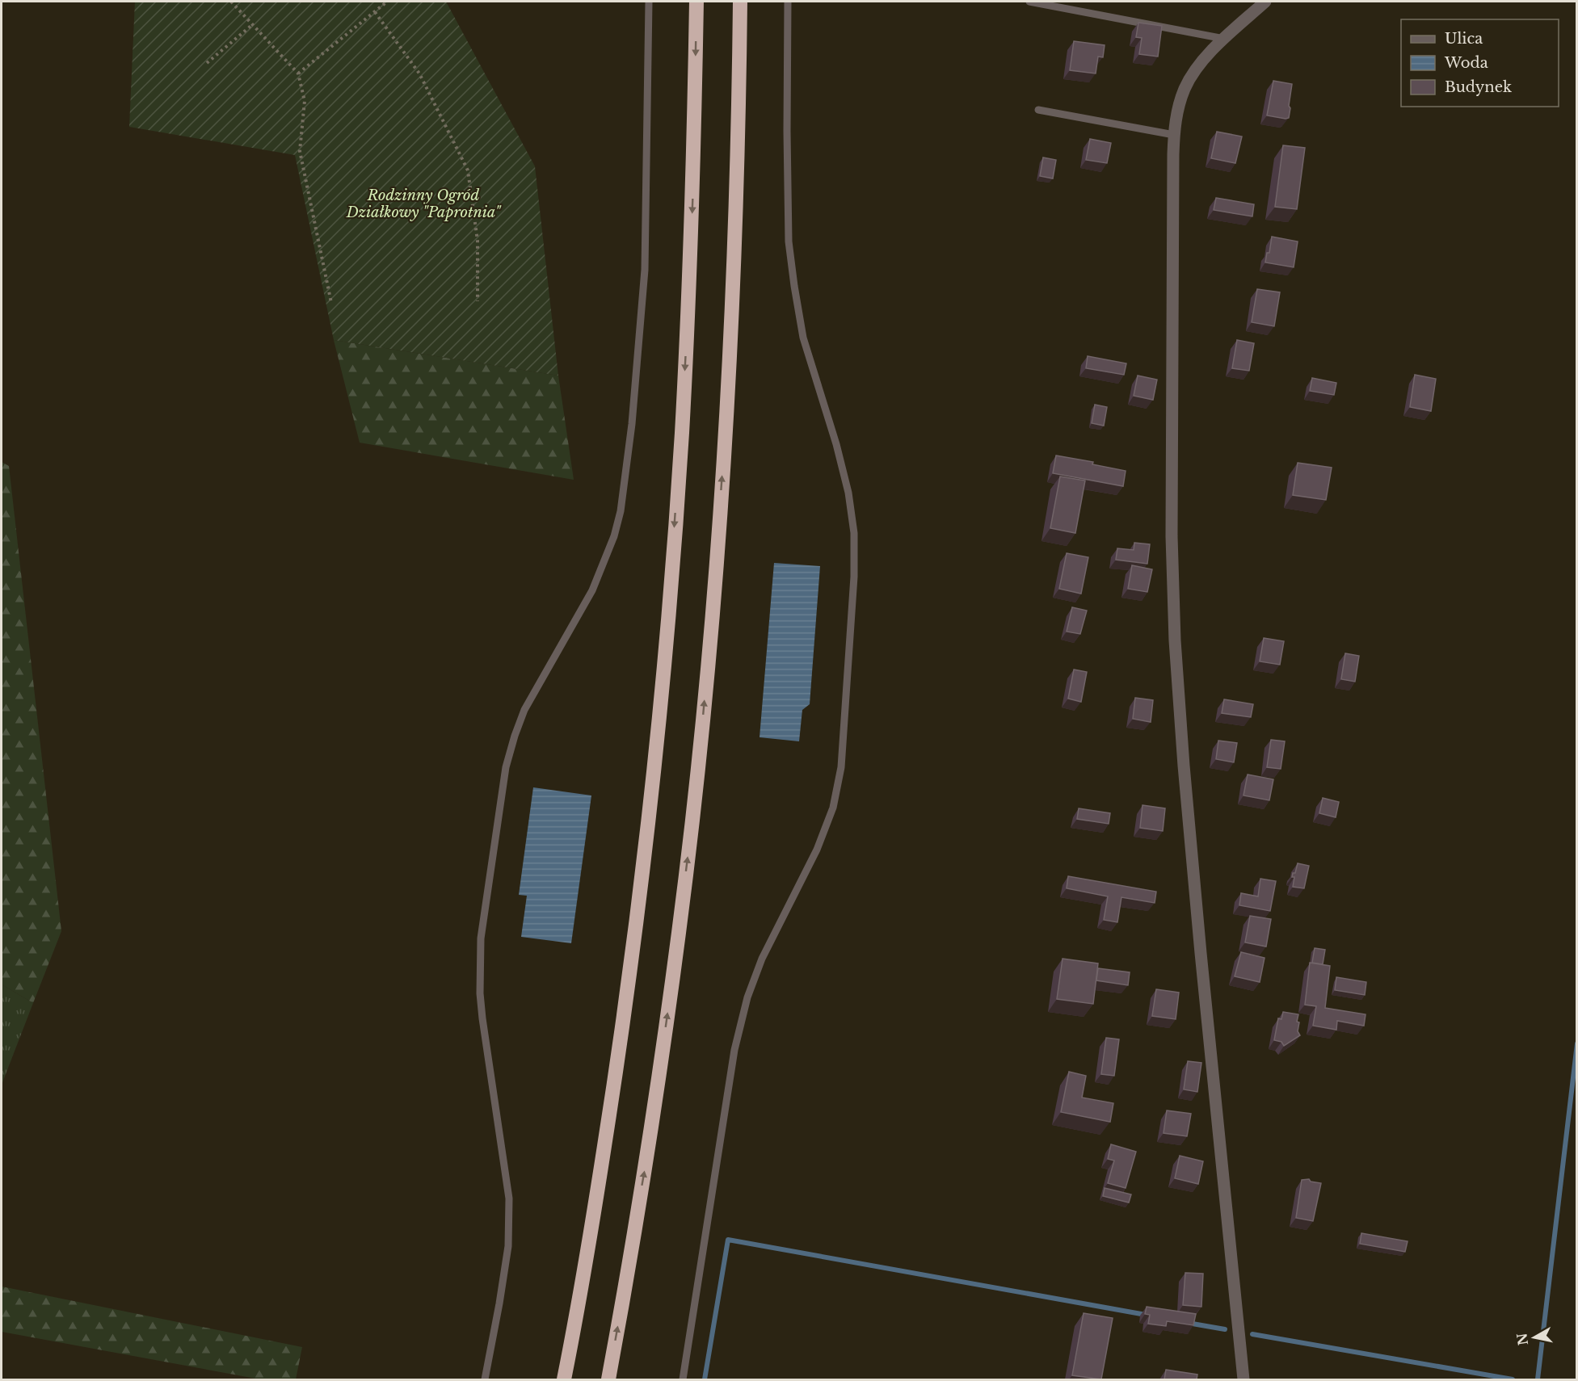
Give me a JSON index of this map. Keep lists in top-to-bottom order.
{
  "parks": ["Rodzinny Ogród Działkowy \"Paprotnia\""],
  "legend": ["Ulica", "Woda", "Budynek"],
  "north": "left"
}
